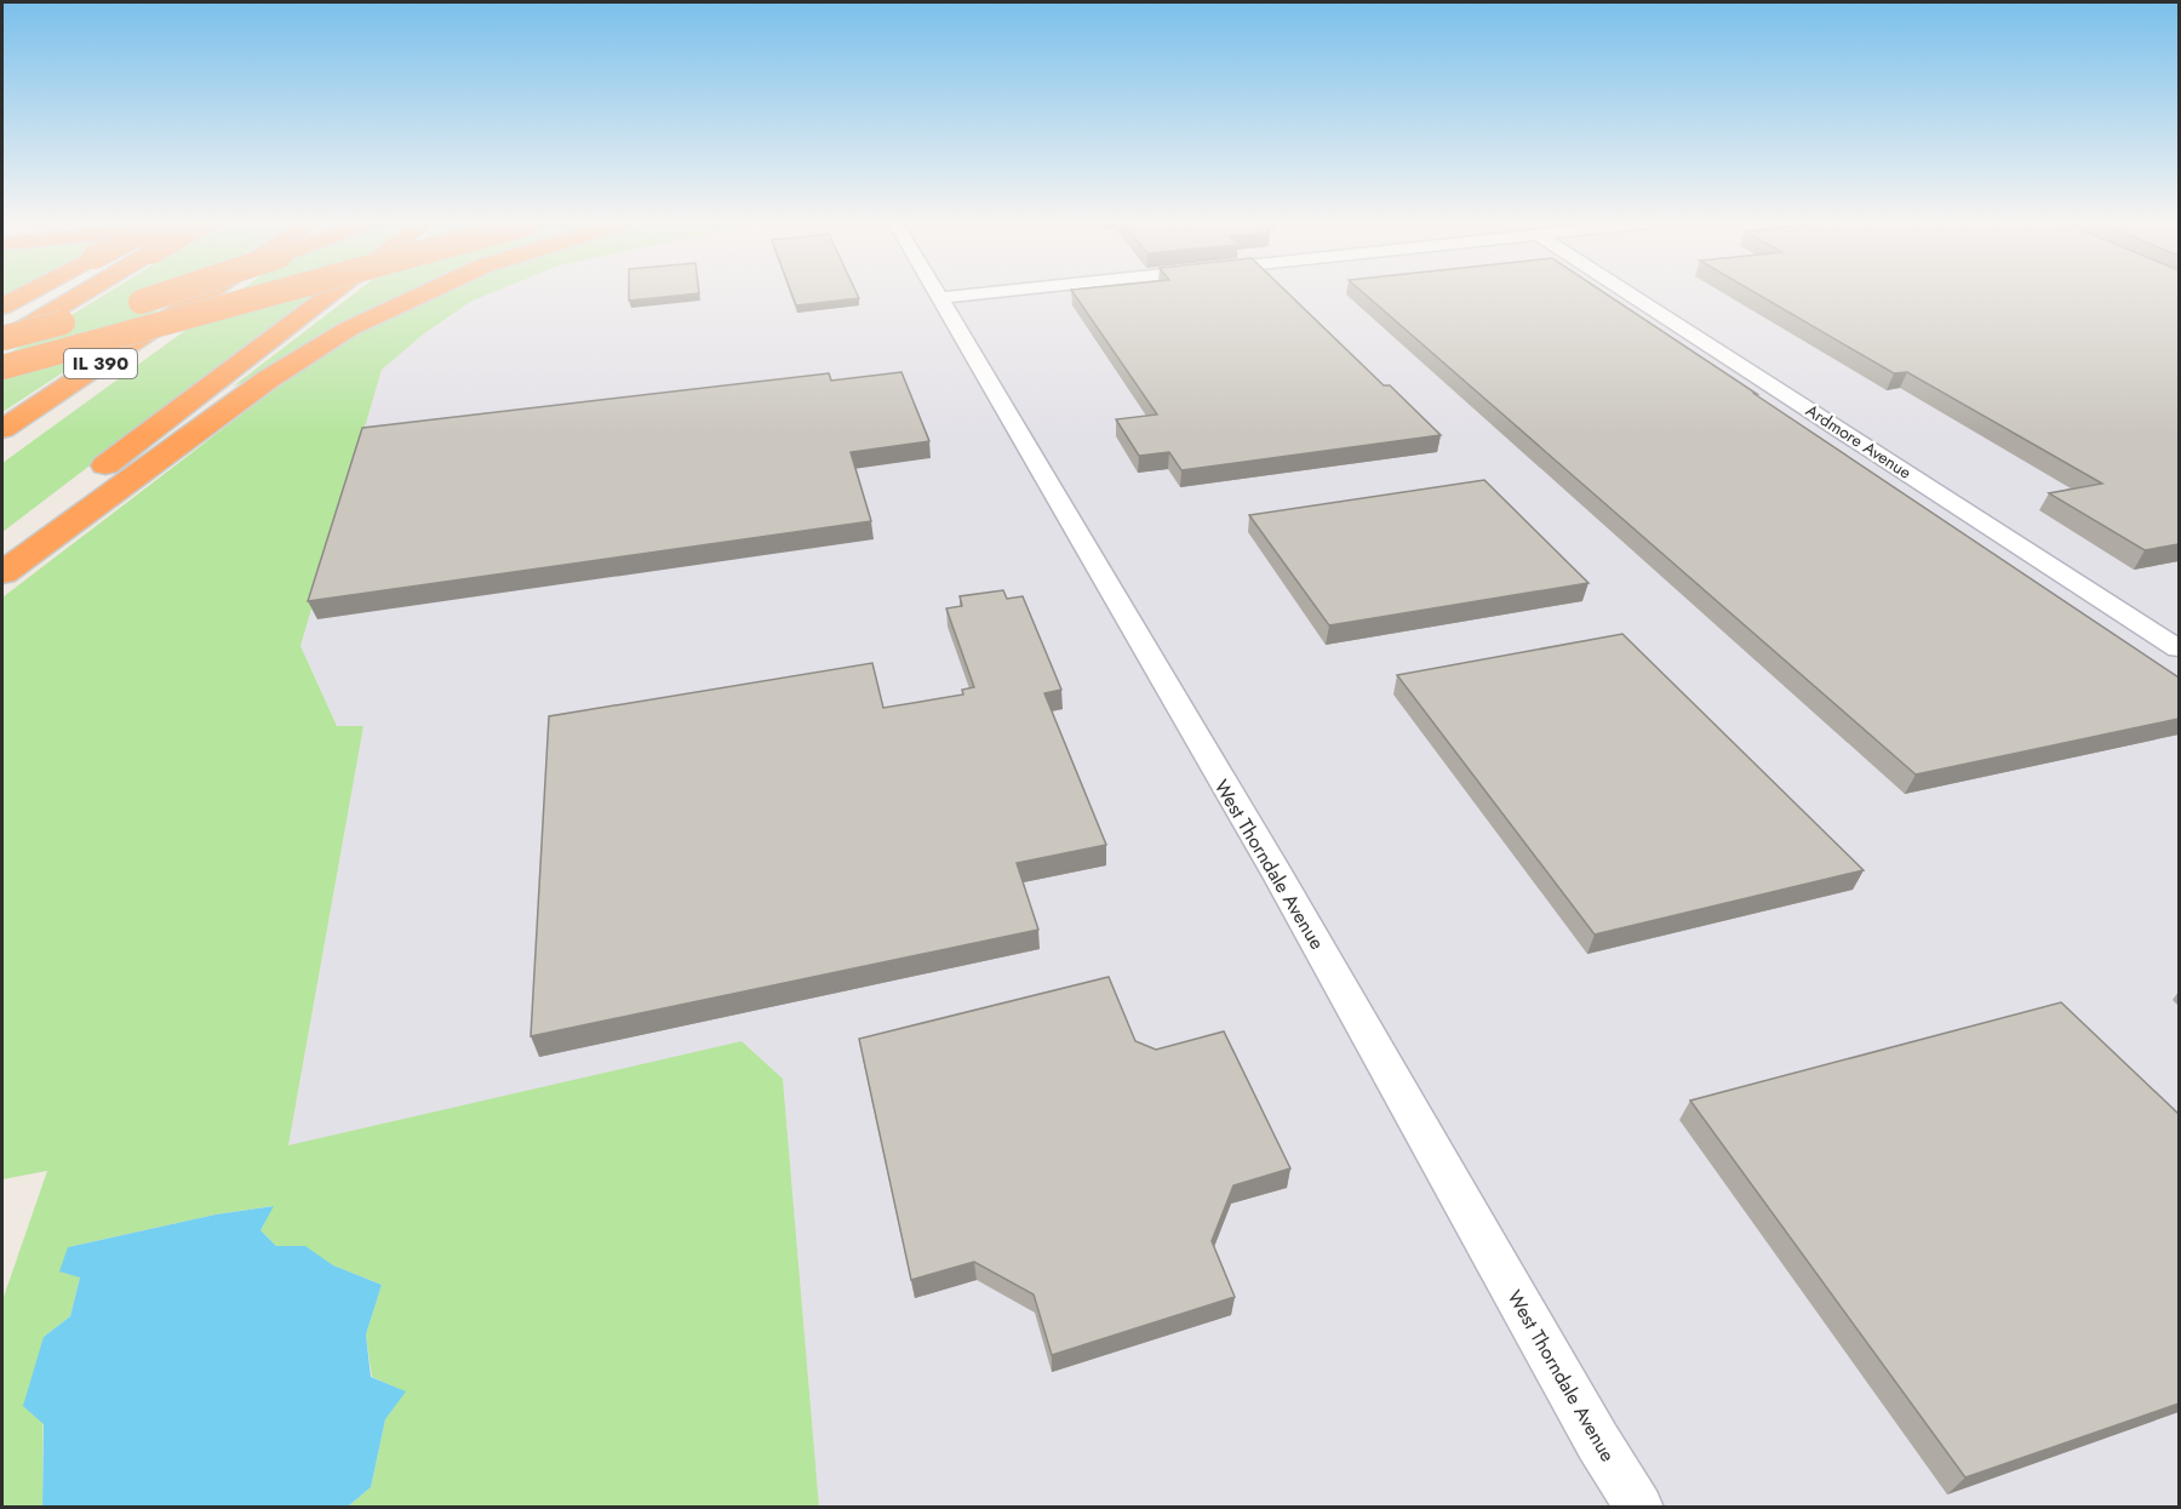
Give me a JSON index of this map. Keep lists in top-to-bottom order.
{
  "streets": {
    "highway": ["IL 390"],
    "street": ["Ardmore Avenue", "West Thorndale Avenue"]
  }
}
